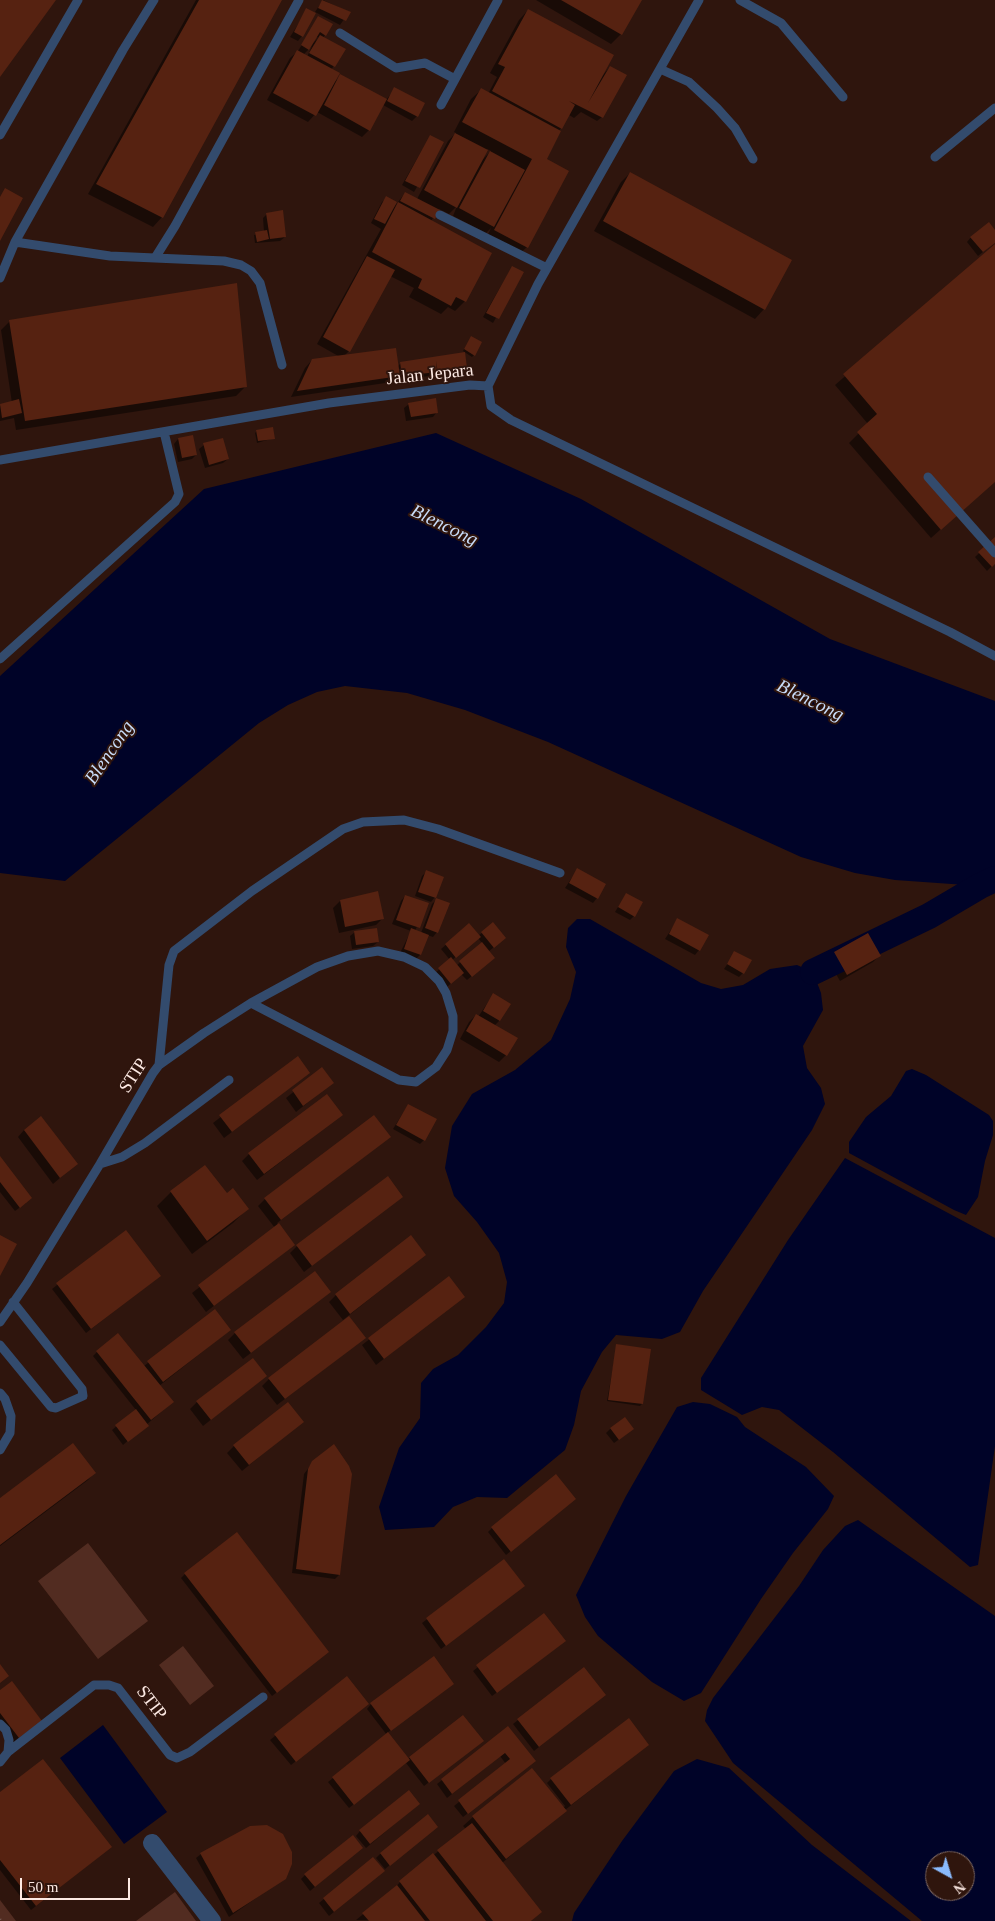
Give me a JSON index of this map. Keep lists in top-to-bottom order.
{
  "streets": {
    "lane": ["Jalan Jepara", "STIP"]
  },
  "water": ["Blencong"],
  "scale_bar": "50 m",
  "north": "bottom right"
}
